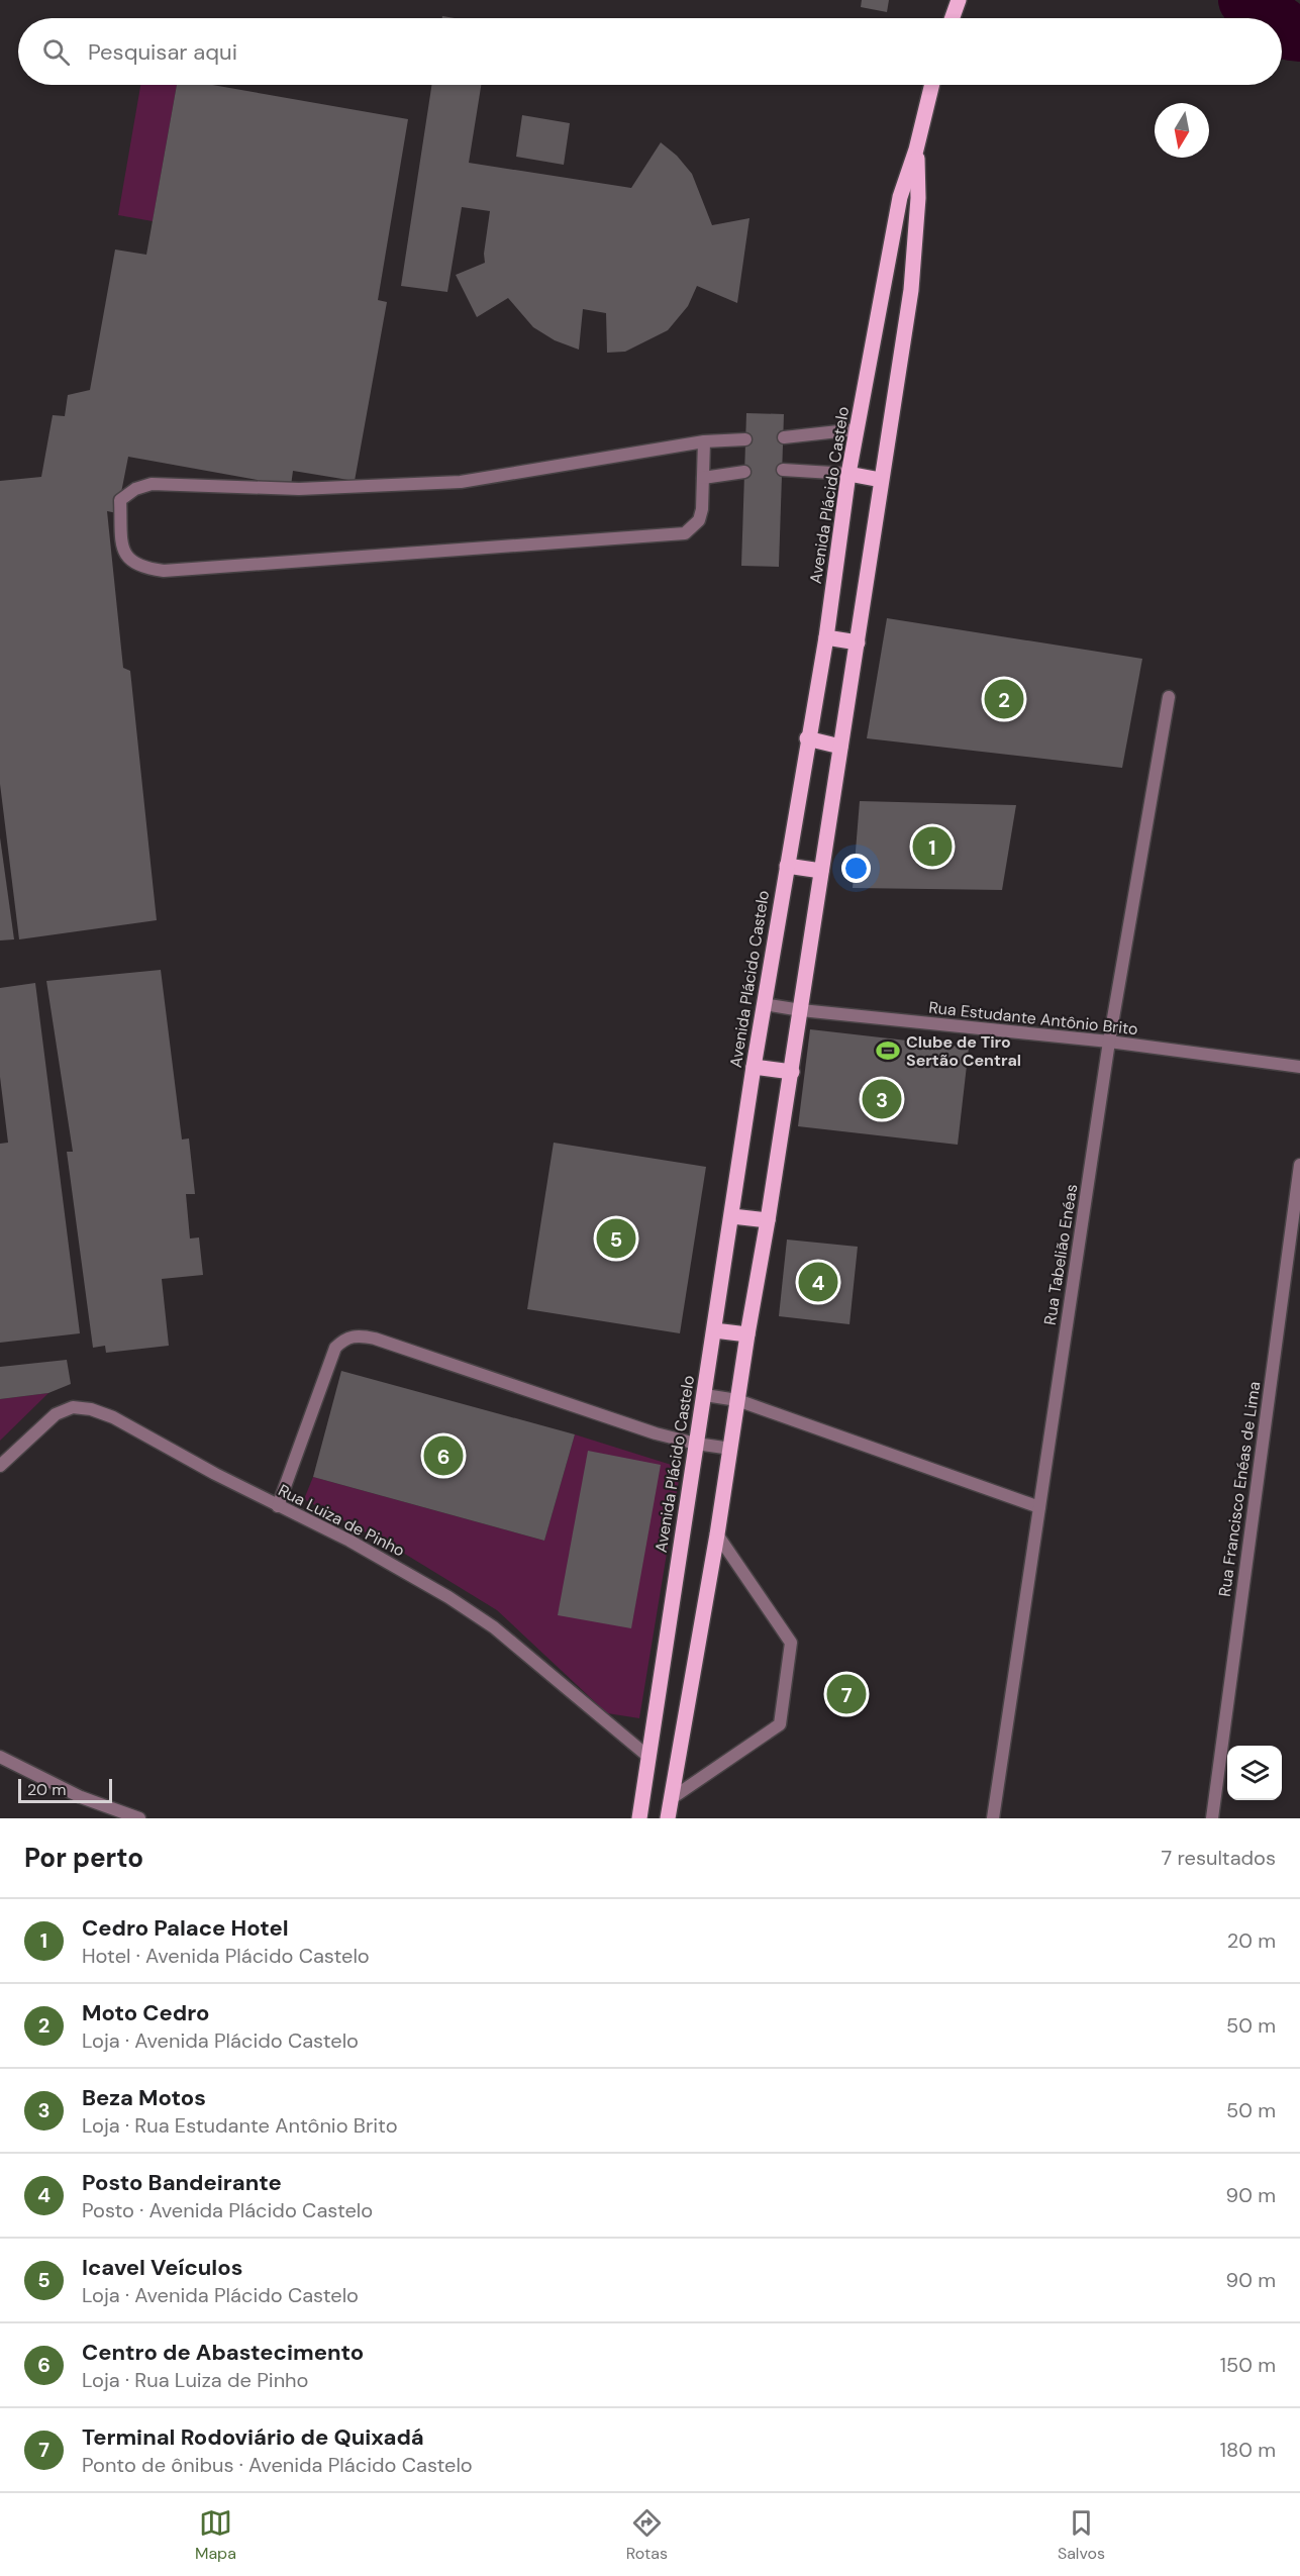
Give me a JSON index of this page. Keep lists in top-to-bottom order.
{
  "streets": {
    "main road": ["Avenida Plácido Castelo"],
    "street": [
      "Rua Estudante Antônio Brito",
      "Rua Tabelião Enéas",
      "Rua Francisco Enéas de Lima",
      "Rua Luiza de Pinho"
    ]
  },
  "crossings": [
    ["Avenida Plácido Castelo", "Rua Estudante Antônio Brito"],
    ["Avenida Plácido Castelo", "Rua Luiza de Pinho"],
    ["Rua Estudante Antônio Brito", "Rua Tabelião Enéas"]
  ],
  "places": {
    "sports": ["Clube de Tiro Sertão Central"]
  },
  "scale_bar": "20 m",
  "north": "bottom",
  "page": {
    "search": "Pesquisar aqui",
    "pins": [
      "2",
      "1",
      "3",
      "5",
      "4",
      "6",
      "7"
    ],
    "scale": "20 m",
    "heading": ["Por perto", "7 resultados"],
    "list": [
      {
        "mark": "1",
        "name": "Cedro Palace Hotel",
        "note": "Hotel · Avenida Plácido Castelo",
        "value": "20 m"
      },
      {
        "mark": "2",
        "name": "Moto Cedro",
        "note": "Loja · Avenida Plácido Castelo",
        "value": "50 m"
      },
      {
        "mark": "3",
        "name": "Beza Motos",
        "note": "Loja · Rua Estudante Antônio Brito",
        "value": "50 m"
      },
      {
        "mark": "4",
        "name": "Posto Bandeirante",
        "note": "Posto · Avenida Plácido Castelo",
        "value": "90 m"
      },
      {
        "mark": "5",
        "name": "Icavel Veículos",
        "note": "Loja · Avenida Plácido Castelo",
        "value": "90 m"
      },
      {
        "mark": "6",
        "name": "Centro de Abastecimento",
        "note": "Loja · Rua Luiza de Pinho",
        "value": "150 m"
      },
      {
        "mark": "7",
        "name": "Terminal Rodoviário de Quixadá",
        "note": "Ponto de ônibus · Avenida Plácido Castelo",
        "value": "180 m"
      }
    ],
    "nav": ["Mapa", "Rotas", "Salvos"]
  }
}
